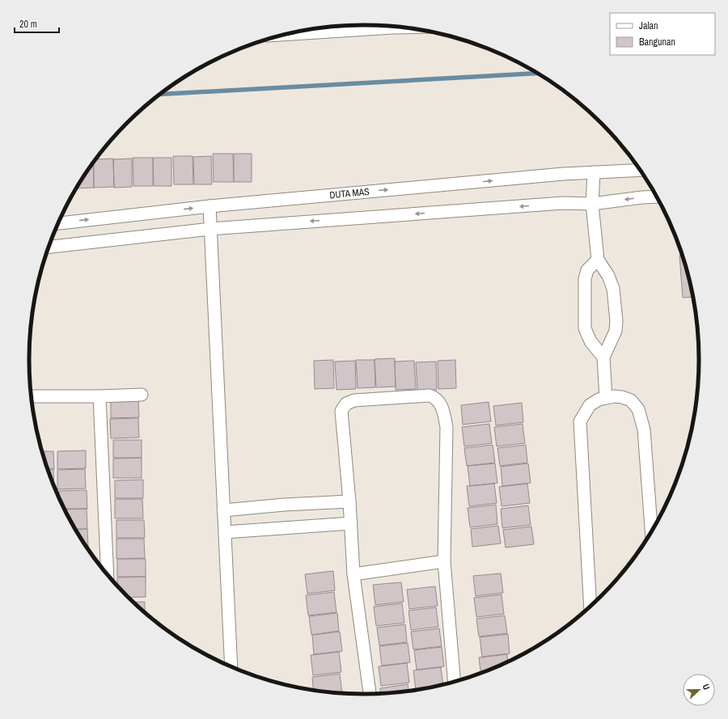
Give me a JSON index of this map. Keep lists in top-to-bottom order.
{
  "streets": {
    "street": ["DUTA MAS"]
  },
  "legend": ["Jalan", "Bangunan"],
  "scale_bar": "20 m",
  "north": "right"
}
